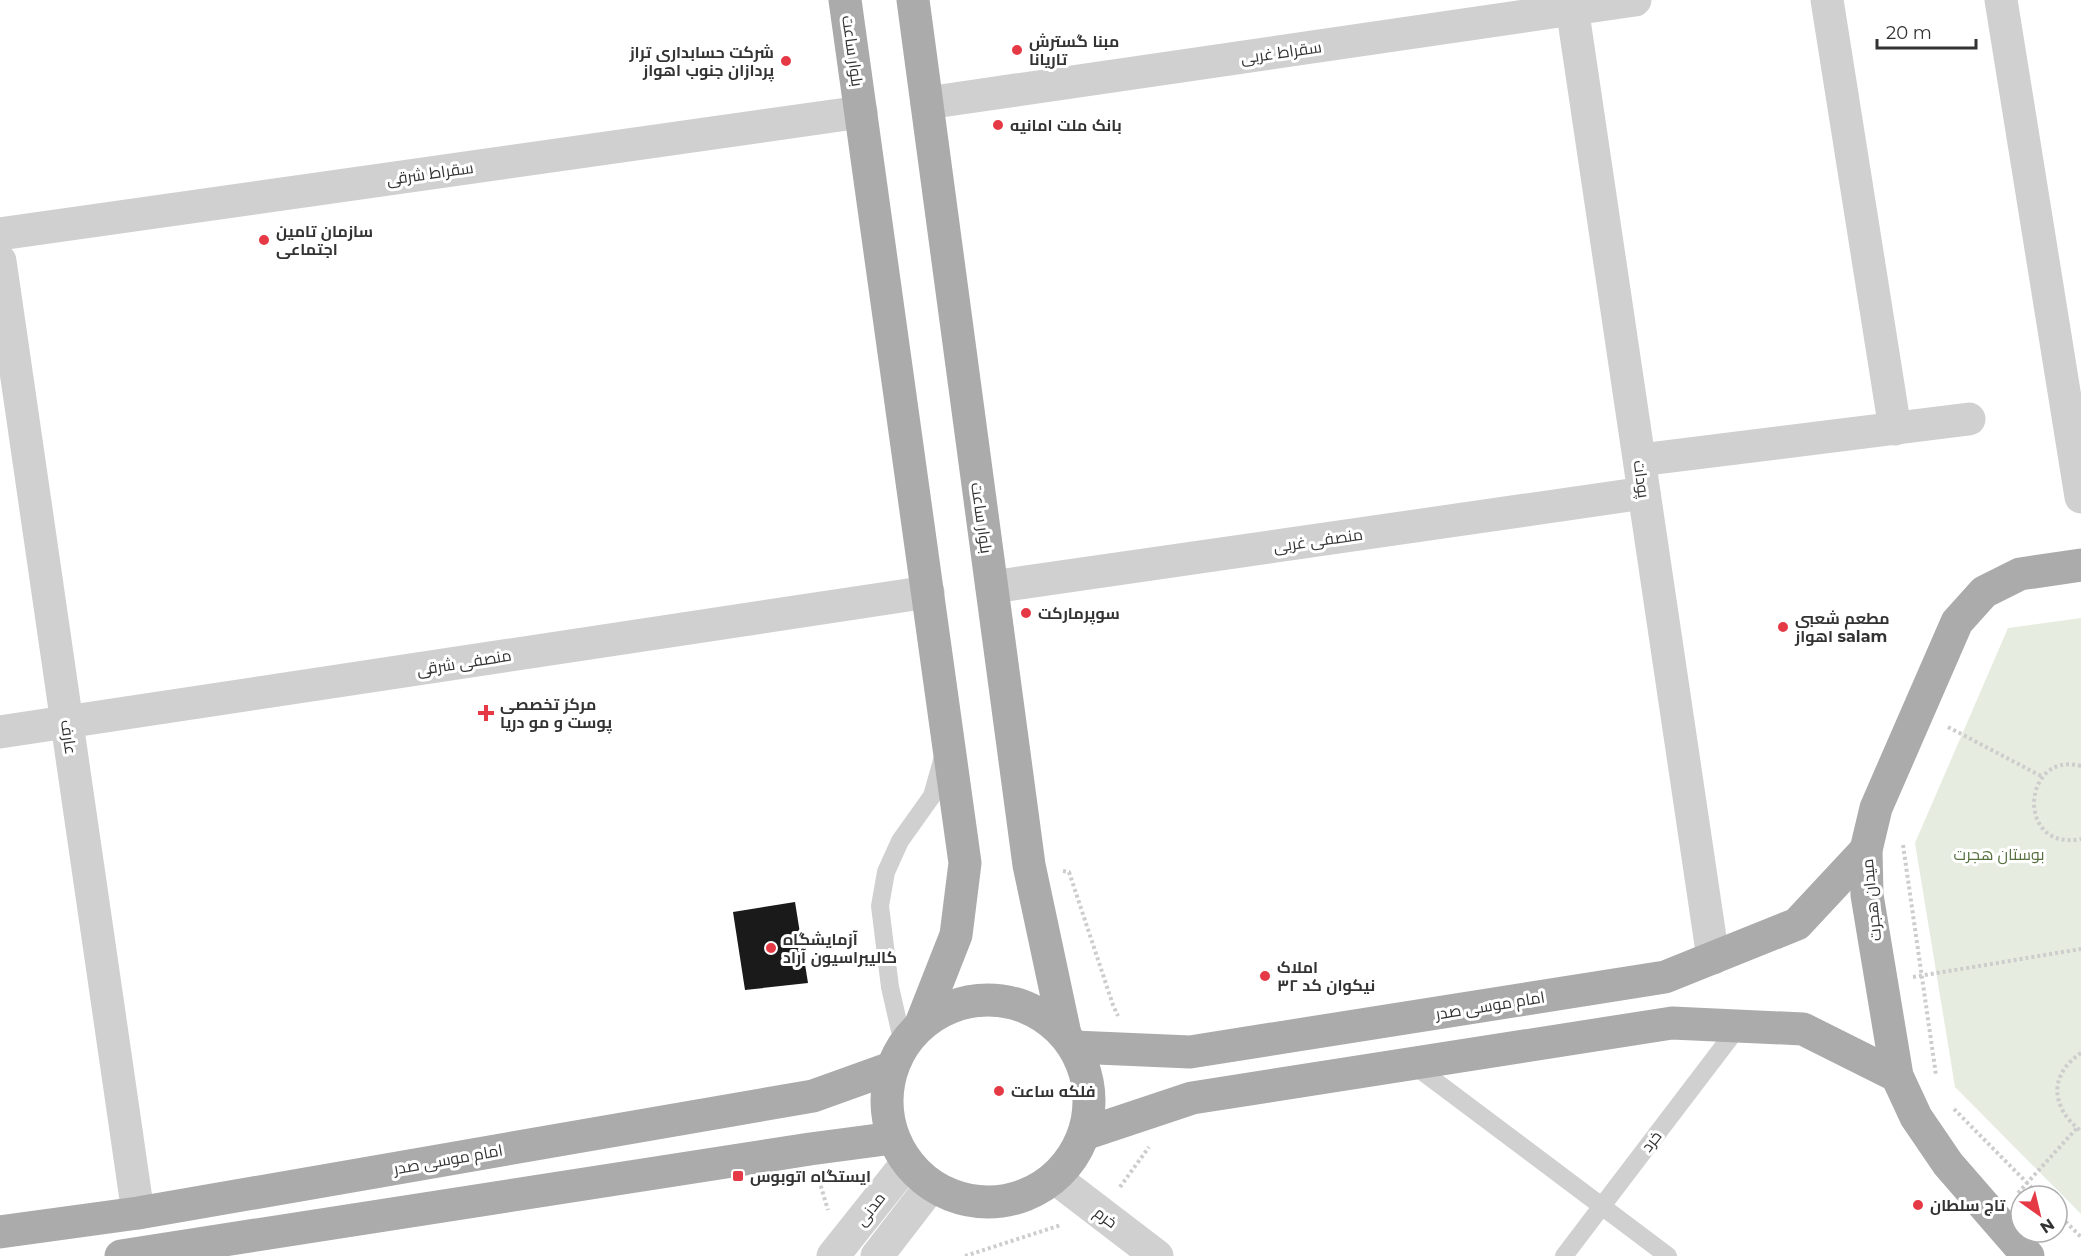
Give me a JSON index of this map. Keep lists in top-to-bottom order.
{
  "streets": {
    "main road": ["بلوار ساعت", "میدان هجرت", "امام موسی صدر"],
    "street": [
      "سقراط غربی",
      "سقراط شرقی",
      "پودات",
      "منصفی غربی",
      "منصفی شرقی",
      "عارف",
      "مدنی",
      "خرم"
    ],
    "lane": ["خرد"]
  },
  "crossings": [
    ["بلوار ساعت", "سقراط غربی"],
    ["بلوار ساعت", "سقراط شرقی"],
    ["بلوار ساعت", "منصفی غربی"],
    ["بلوار ساعت", "منصفی شرقی"],
    ["بلوار ساعت", "امام موسی صدر"],
    ["بلوار ساعت", "مدنی"],
    ["بلوار ساعت", "خرم"],
    ["سقراط غربی", "پودات"],
    ["پودات", "منصفی غربی"],
    ["پودات", "امام موسی صدر"],
    ["منصفی شرقی", "عارف"],
    ["عارف", "امام موسی صدر"],
    ["میدان هجرت", "امام موسی صدر"],
    ["امام موسی صدر", "مدنی"],
    ["امام موسی صدر", "خرم"],
    ["مدنی", "خرم"]
  ],
  "parks": ["بوستان هجرت"],
  "places": {
    "other": [
      "مبنا گسترش تاریانا",
      "شرکت حسابداری تراز پردازان جنوب اهواز",
      "بانک ملت امانیه",
      "سازمان تامین اجتماعی",
      "سوپرمارکت",
      "مطعم شعبي اهواز salam",
      "آزمایشگاه کالیبراسیون آراد",
      "املاک نیکوان کد ۳۲",
      "فلکه ساعت",
      "تاج سلطان"
    ],
    "health": ["مرکز تخصصی پوست و مو دریا"],
    "transit": ["ایستگاه اتوبوس"]
  },
  "scale_bar": "20 m",
  "north": "bottom right"
}
